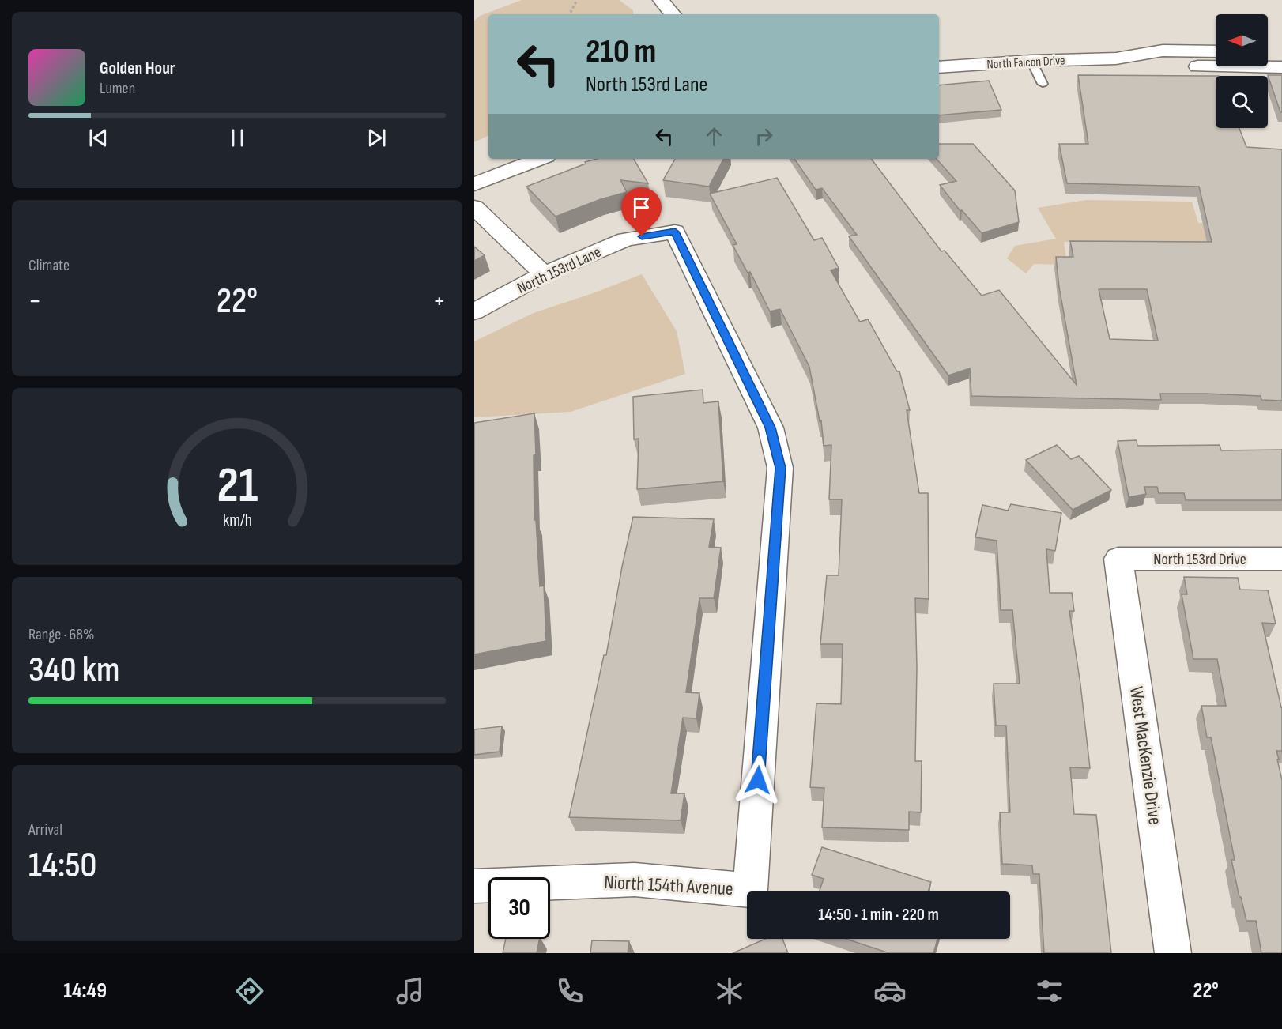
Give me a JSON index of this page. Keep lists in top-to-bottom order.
{
  "streets": {
    "street": [
      "North Falcon Drive",
      "North 153rd Lane",
      "North 153rd Drive",
      "West MacKenzie Drive",
      "Niorth 154th Avenue"
    ]
  },
  "crossings": [
    ["North 153rd Lane", "Niorth 154th Avenue"],
    ["North 153rd Drive", "West MacKenzie Drive"]
  ],
  "north": "left",
  "page": {
    "turn": ["210 m", "North 153rd Lane"],
    "song": ["Golden Hour", "Lumen"],
    "tile": [
      "Climate",
      ["Range · 68%", "340 km"],
      ["Arrival", "14:50"]
    ],
    "heat": ["−", "22°", "+"],
    "limit": "30",
    "trip": "14:50 · 1 min · 220 m",
    "tabs": ["14:49", "22°"],
    "gauge": ["21", "km/h"]
  }
}
